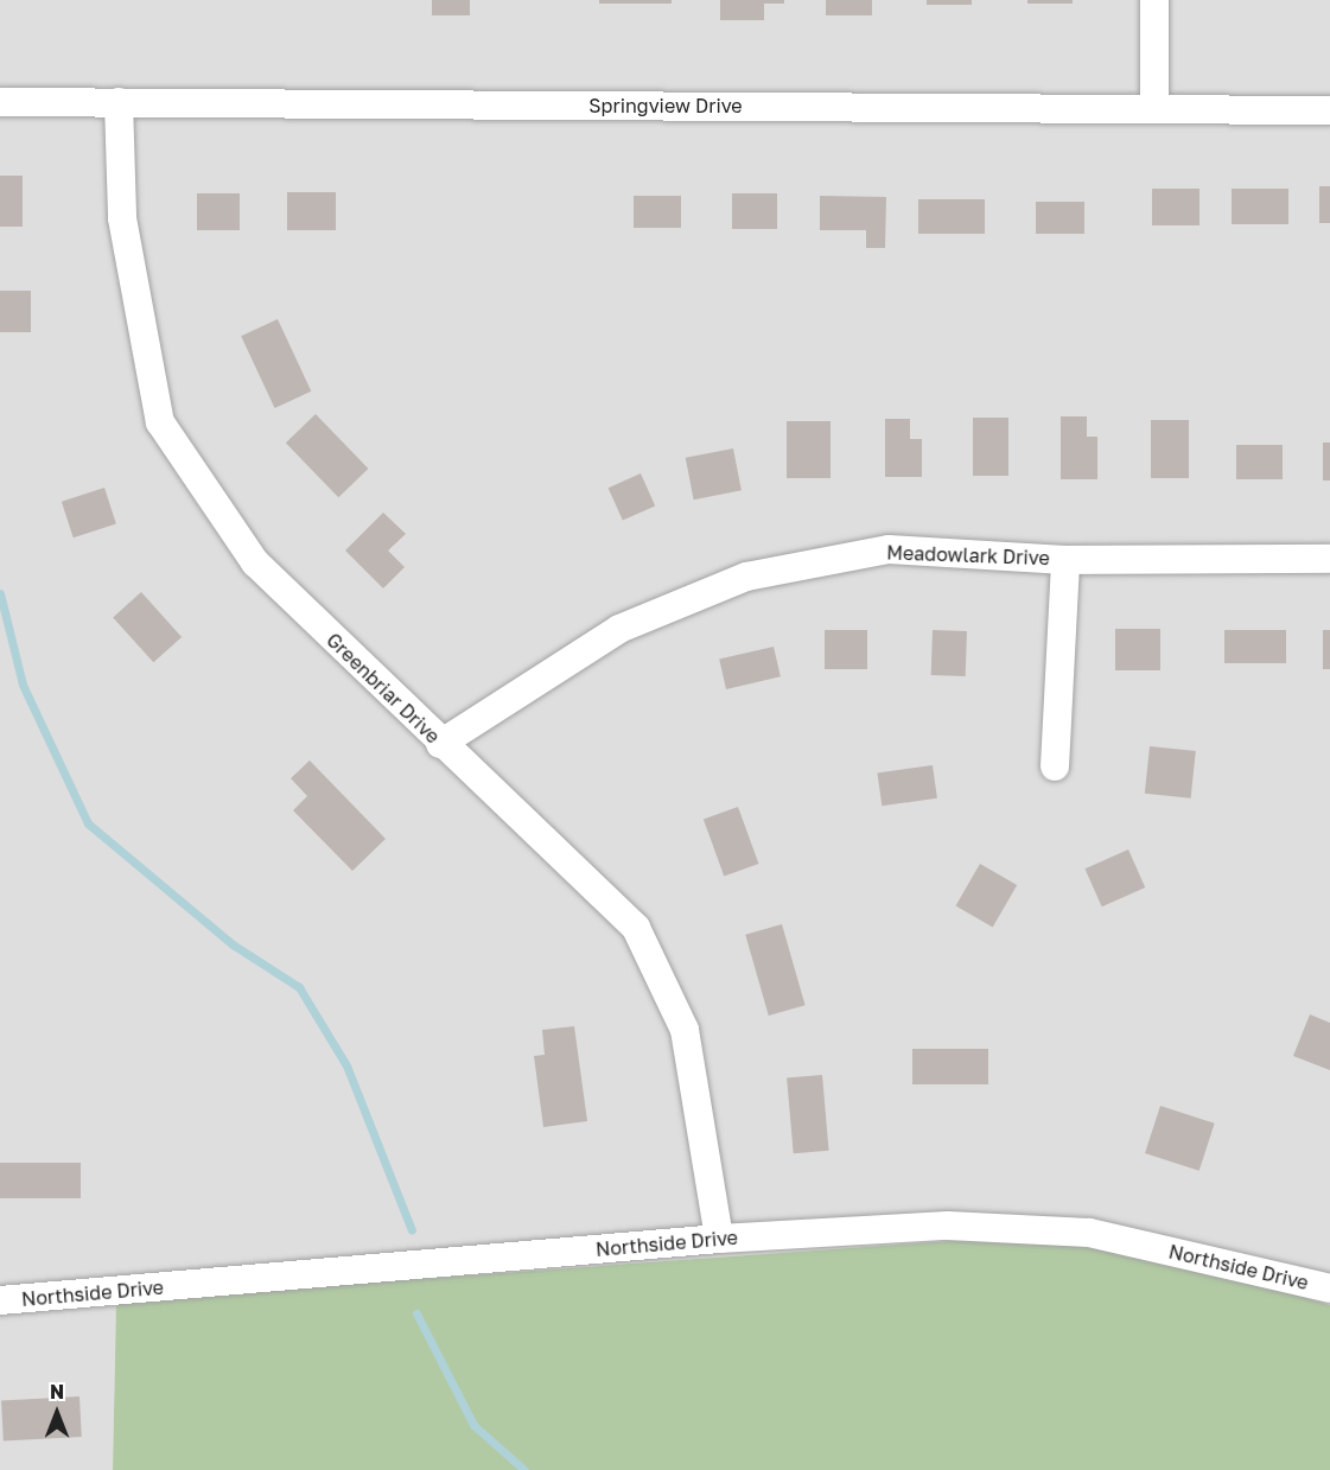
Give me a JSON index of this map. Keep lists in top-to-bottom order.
{
  "streets": {
    "street": [
      "Springview Drive",
      "Meadowlark Drive",
      "Greenbriar Drive",
      "Northside Drive"
    ]
  },
  "crossings": [
    ["Springview Drive", "Greenbriar Drive"],
    ["Meadowlark Drive", "Greenbriar Drive"],
    ["Greenbriar Drive", "Northside Drive"]
  ],
  "north": "top"
}
